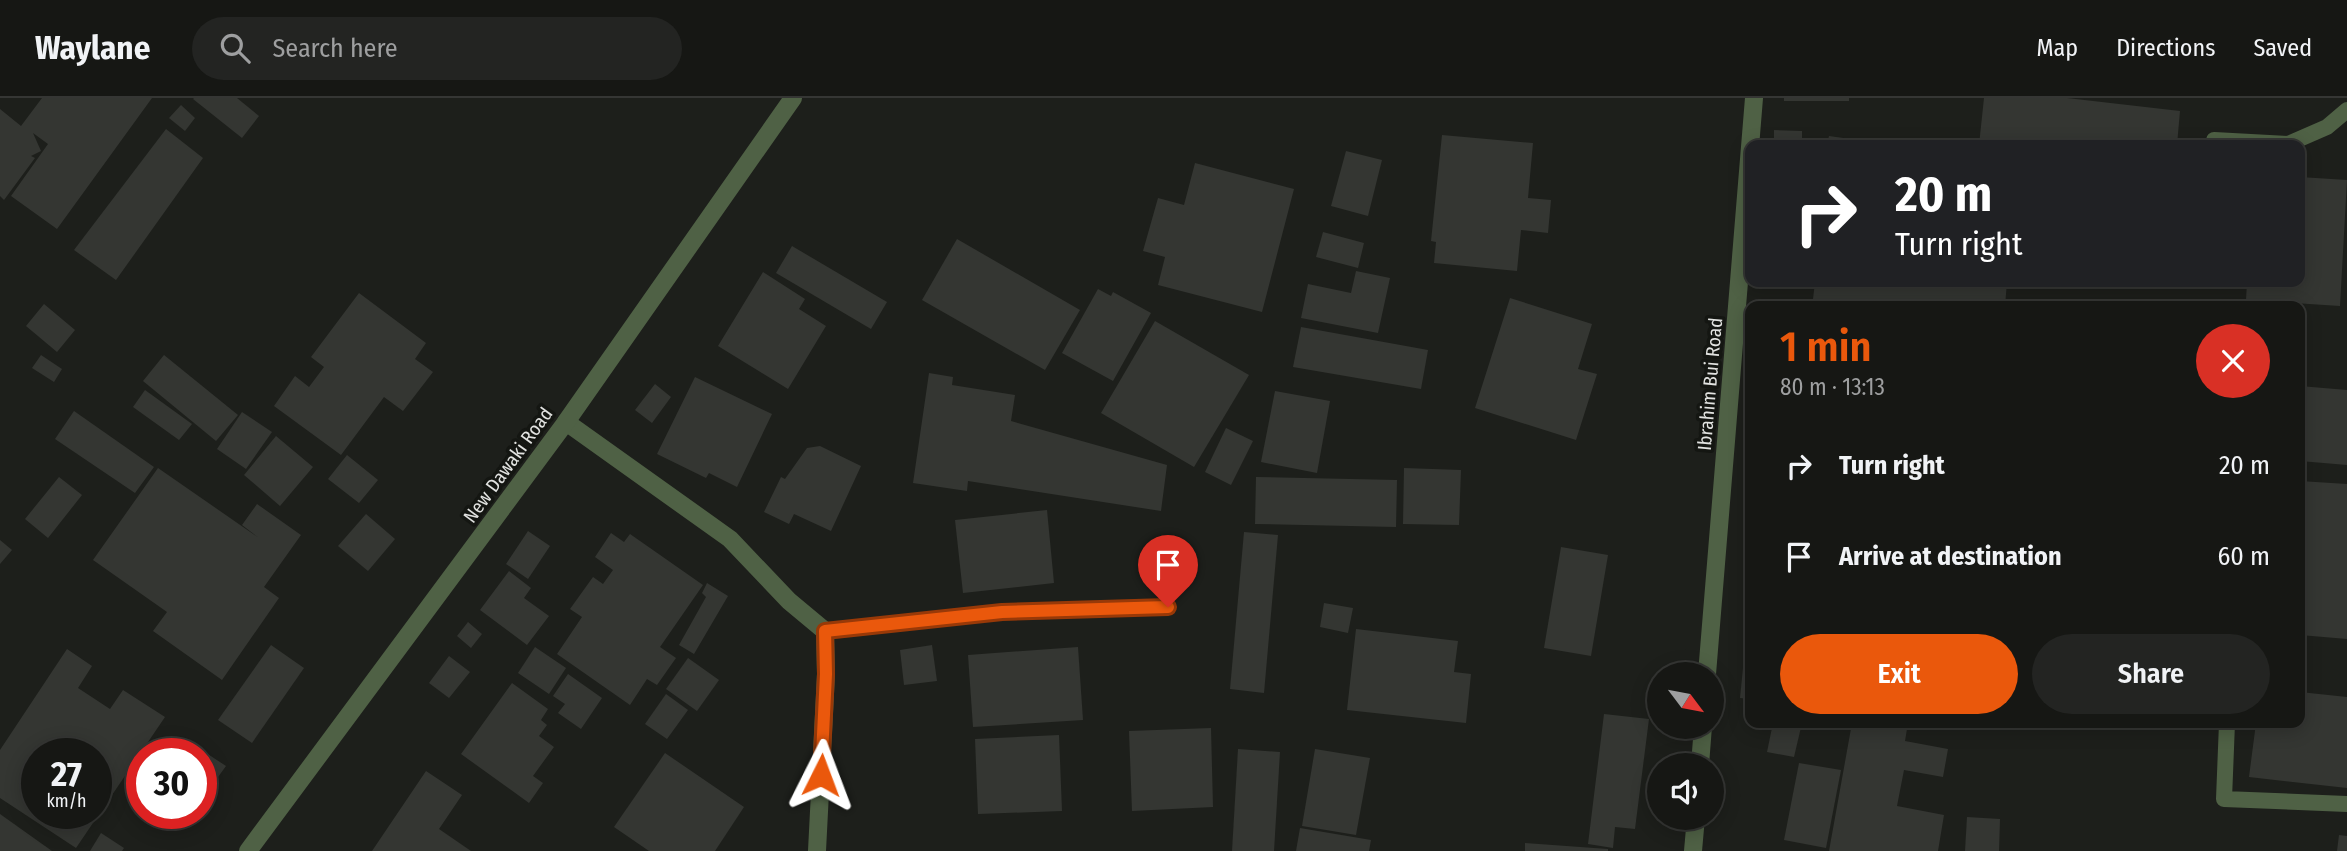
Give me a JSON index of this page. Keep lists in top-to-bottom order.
{
  "streets": {
    "street": ["Ibrahim Bui Road", "New Dawaki Road"]
  },
  "north": "bottom right",
  "page": {
    "header": "Waylane",
    "search": "Search here",
    "nav": ["Map", "Directions", "Saved"],
    "turn": ["20 m", "Turn right"],
    "heading": ["1 min", "80 m · 13:13"],
    "list": [
      {
        "name": "Turn right",
        "value": "20 m"
      },
      {
        "name": "Arrive at destination",
        "value": "60 m"
      }
    ],
    "buttons": ["Exit", "Share"],
    "speed": "27 km/h",
    "limit": "30"
  }
}
